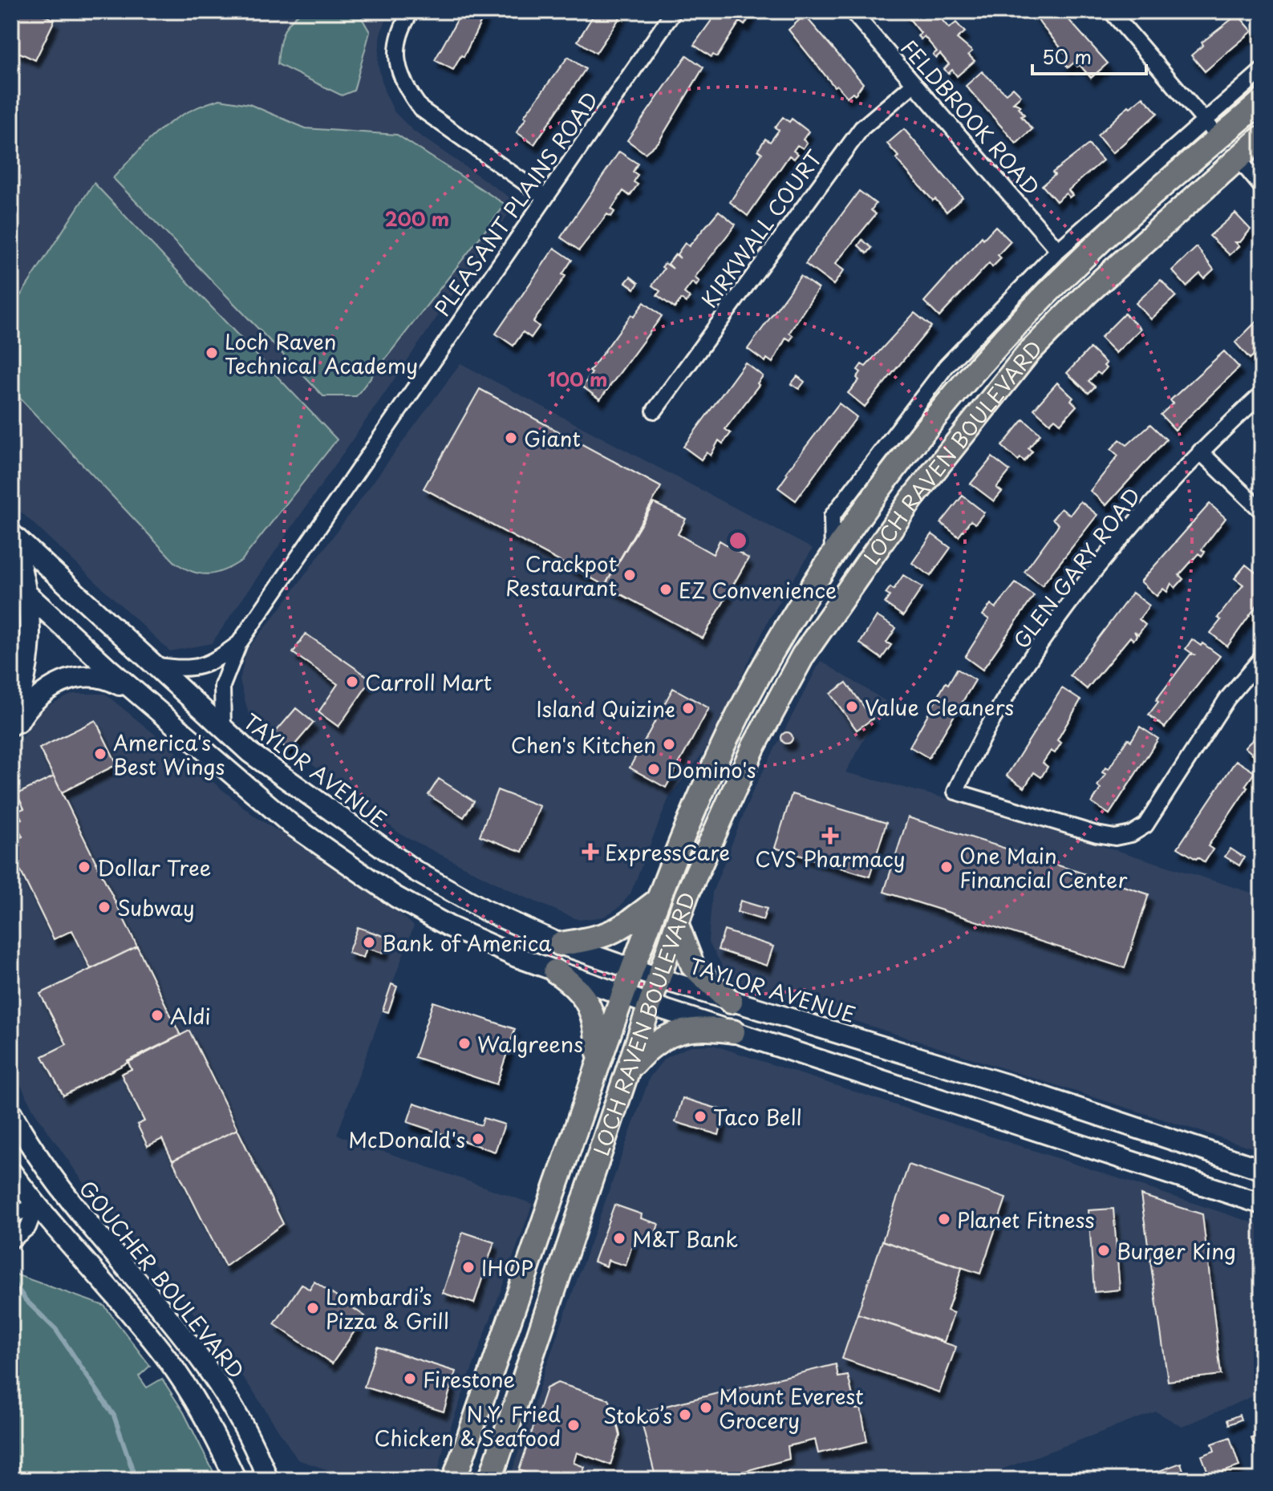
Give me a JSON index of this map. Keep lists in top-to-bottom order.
{
  "streets": {
    "main road": ["LOCH RAVEN BOULEVARD", "TAYLOR AVENUE", "GOUCHER BOULEVARD"],
    "street": [
      "FELDBROOK ROAD",
      "PLEASANT PLAINS ROAD",
      "KIRKWALL COURT",
      "GLEN GARY ROAD"
    ]
  },
  "crossings": [
    ["FELDBROOK ROAD", "KIRKWALL COURT"],
    ["FELDBROOK ROAD", "LOCH RAVEN BOULEVARD"],
    ["PLEASANT PLAINS ROAD", "TAYLOR AVENUE"],
    ["LOCH RAVEN BOULEVARD", "TAYLOR AVENUE"]
  ],
  "places": {
    "other": [
      "Loch Raven Technical Academy",
      "Giant",
      "Crackpot Restaurant",
      "EZ Convenience",
      "Carroll Mart",
      "Value Cleaners",
      "Island Quizine",
      "Chen's Kitchen",
      "America's Best Wings",
      "Domino's",
      "Dollar Tree",
      "One Main Financial Center",
      "Subway",
      "Bank of America",
      "Aldi",
      "Walgreens",
      "Taco Bell",
      "McDonald's",
      "Planet Fitness",
      "M&T Bank",
      "Burger King",
      "IHOP",
      "Lombardi’s Pizza & Grill",
      "Firestone",
      "Mount Everest Grocery",
      "Stoko’s",
      "N.Y. Fried Chicken & Seafood"
    ],
    "health": ["CVS Pharmacy", "ExpressCare"]
  },
  "scale_bar": "50 m",
  "rings": ["200 m", "100 m"]
}
